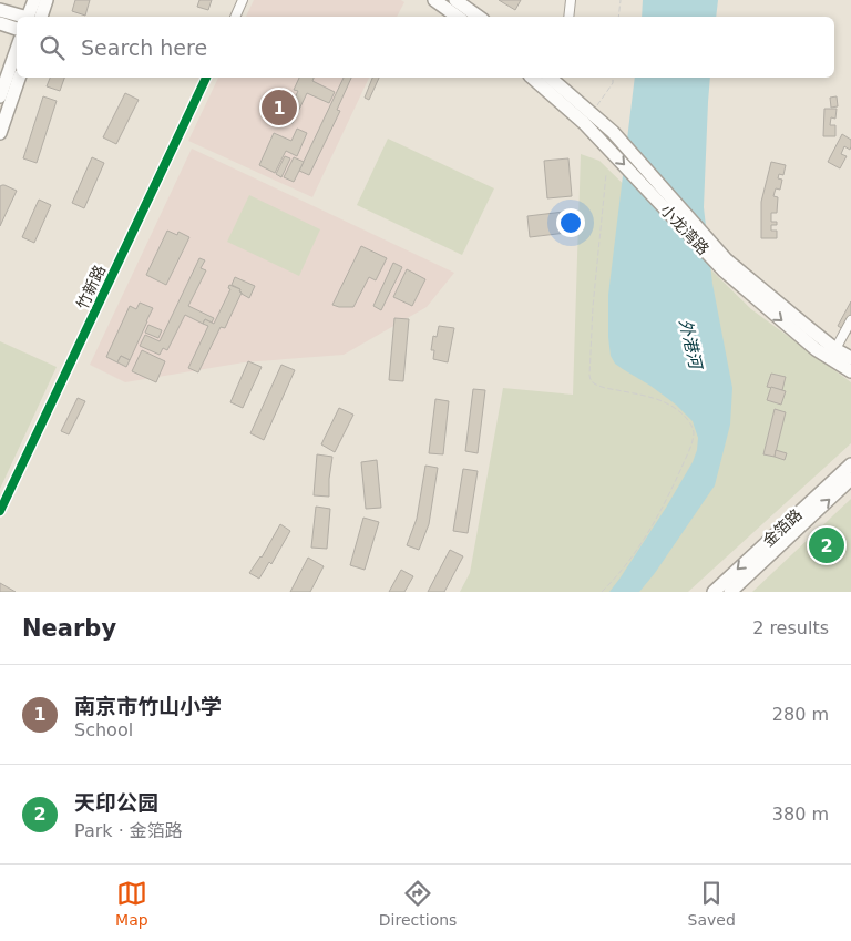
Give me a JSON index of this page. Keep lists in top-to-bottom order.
{
  "streets": {
    "main road": ["小龙湾路", "金箔路"],
    "street": ["竹新路"]
  },
  "water": ["外港河"],
  "page": {
    "search": "Search here",
    "pins": ["1", "2"],
    "heading": ["Nearby", "2 results"],
    "list": [
      {
        "mark": "1",
        "name": "南京市竹山小学",
        "note": "School",
        "value": "280 m"
      },
      {
        "mark": "2",
        "name": "天印公园",
        "note": "Park · 金箔路",
        "value": "380 m"
      }
    ],
    "nav": ["Map", "Directions", "Saved"]
  }
}
